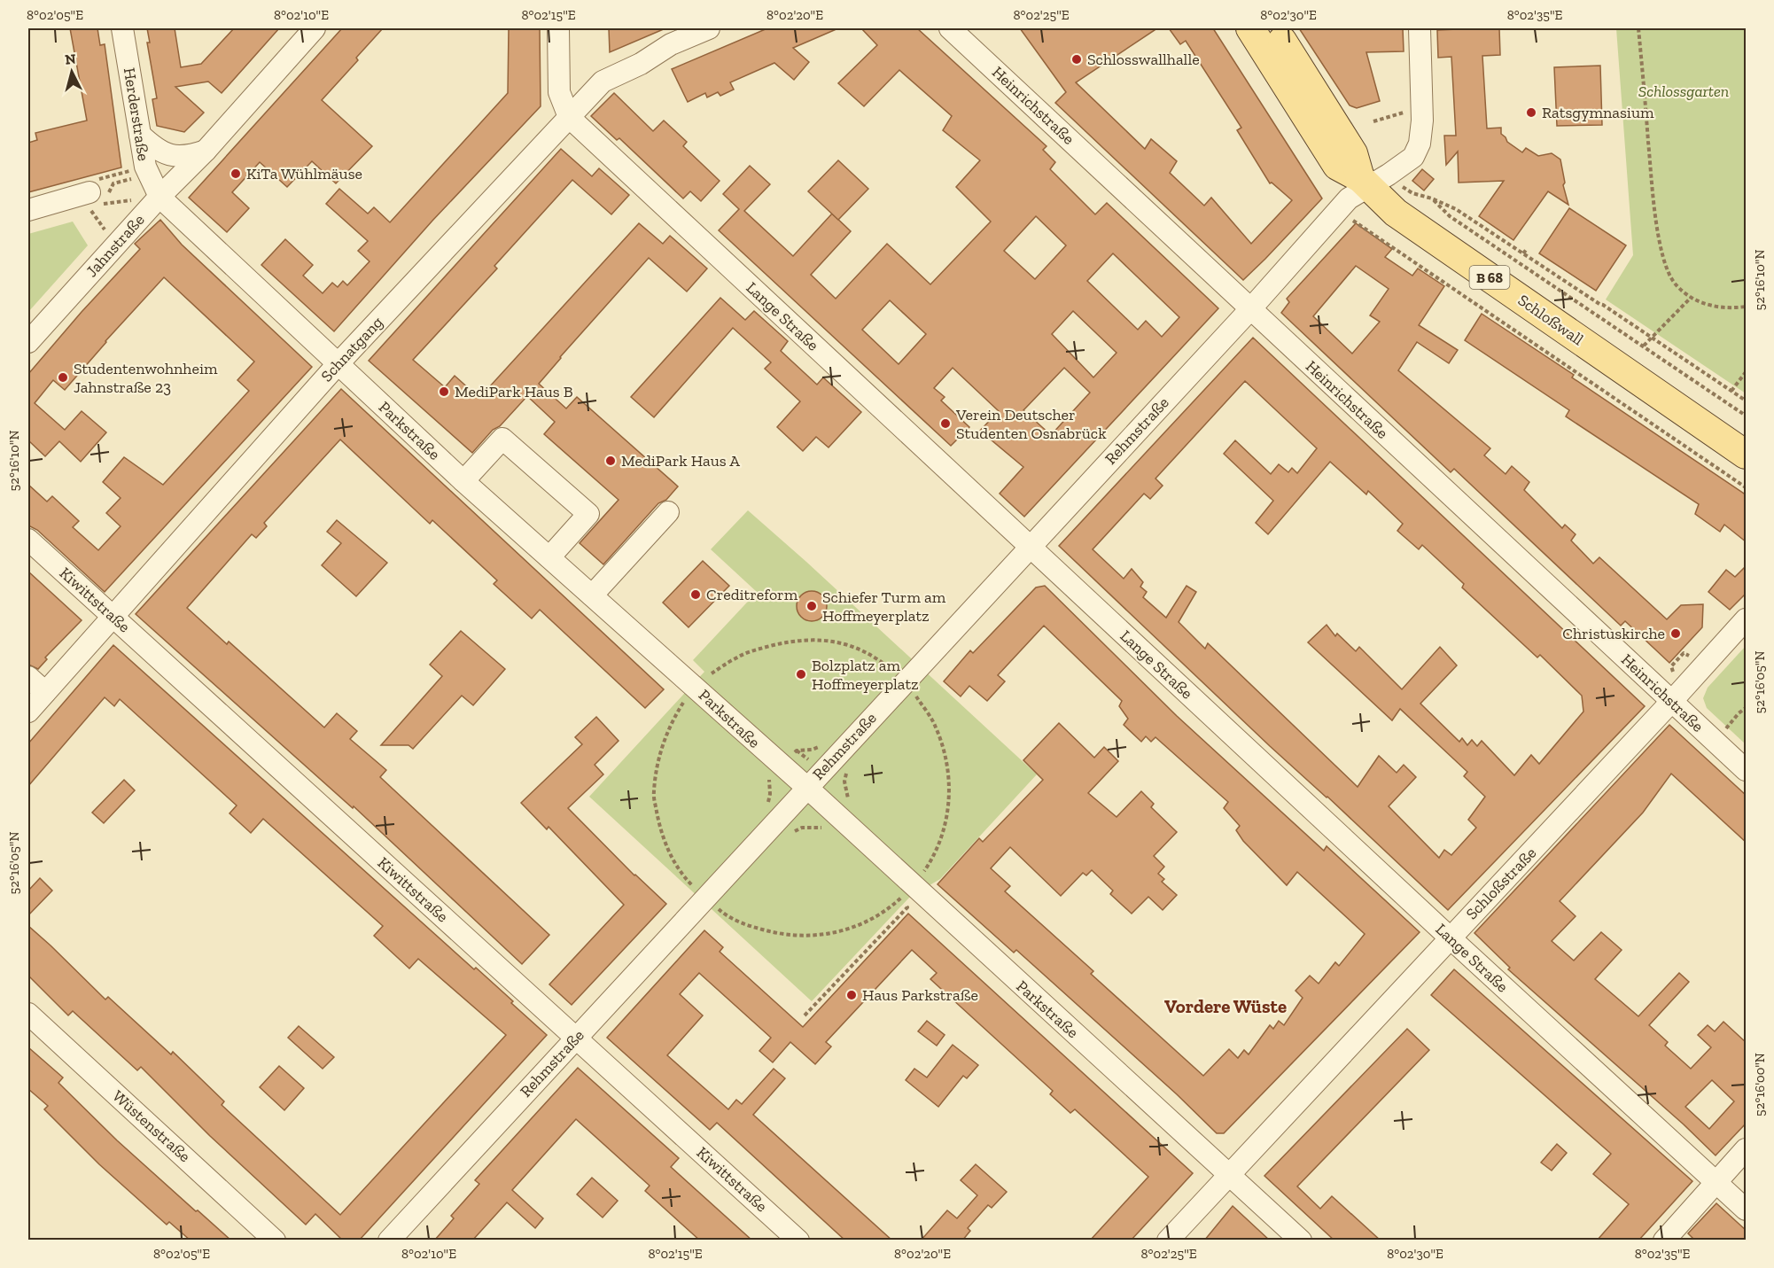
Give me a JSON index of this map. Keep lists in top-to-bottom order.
{
  "streets": {
    "main road": ["B 68", "Schloßwall"],
    "street": [
      "Heinrichstraße",
      "Herderstraße",
      "Jahnstraße",
      "Lange Straße",
      "Schnatgang",
      "Parkstraße",
      "Rehmstraße",
      "Kiwittstraße",
      "Schloßstraße",
      "Wüstenstraße"
    ]
  },
  "crossings": [
    ["Heinrichstraße", "Rehmstraße"],
    ["Heinrichstraße", "Schloßstraße"],
    ["Herderstraße", "Jahnstraße"],
    ["Herderstraße", "Parkstraße"],
    ["Jahnstraße", "Parkstraße"],
    ["Lange Straße", "Schnatgang"],
    ["Lange Straße", "Rehmstraße"],
    ["Lange Straße", "Schloßstraße"],
    ["Schloßwall", "Rehmstraße"],
    ["Schnatgang", "Parkstraße"],
    ["Schnatgang", "Kiwittstraße"],
    ["Parkstraße", "Rehmstraße"],
    ["Parkstraße", "Schloßstraße"],
    ["Rehmstraße", "Kiwittstraße"]
  ],
  "districts": ["Vordere Wüste"],
  "parks": ["Schlossgarten"],
  "places": [
    "Schlosswallhalle",
    "Ratsgymnasium",
    "KiTa Wühlmäuse",
    "Studentenwohnheim Jahnstraße 23",
    "MediPark Haus B",
    "Verein Deutscher Studenten Osnabrück",
    "MediPark Haus A",
    "Creditreform",
    "Schiefer Turm am Hoffmeyerplatz",
    "Christuskirche",
    "Bolzplatz am Hoffmeyerplatz",
    "Haus Parkstraße"
  ],
  "north": "top",
  "coordinates": [
    "8°02'05\"E",
    "8°02'10\"E",
    "8°02'15\"E",
    "8°02'20\"E",
    "8°02'25\"E",
    "8°02'30\"E",
    "8°02'35\"E",
    "52°16'10\"N",
    "52°16'05\"N",
    "52°16'00\"N"
  ]
}
